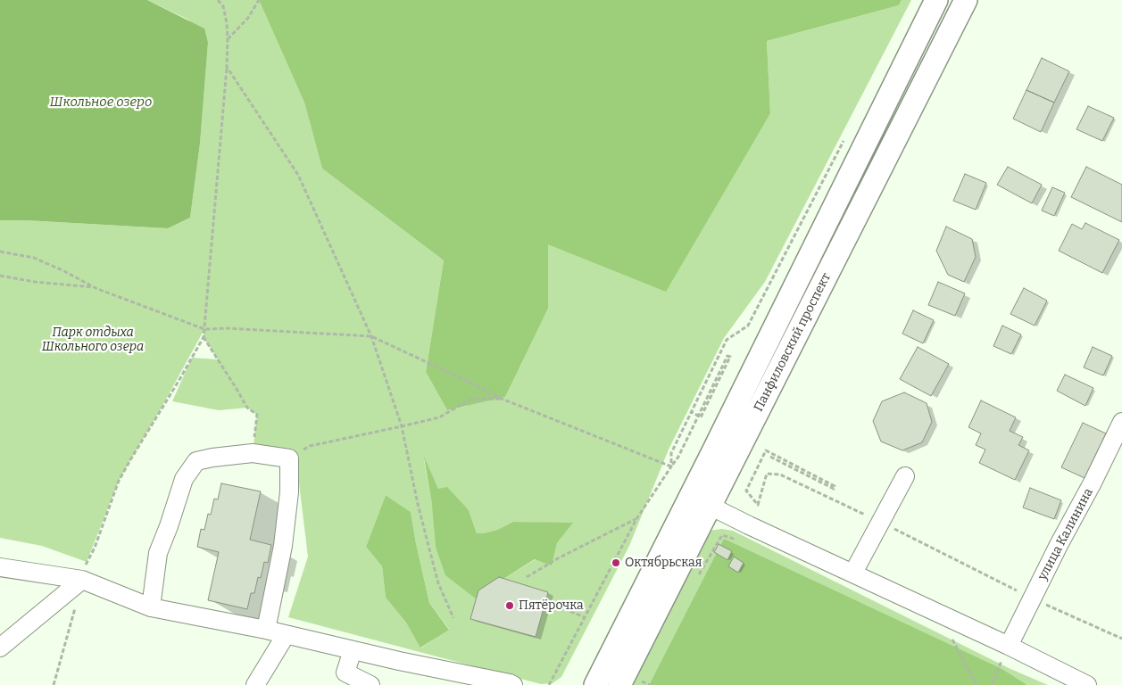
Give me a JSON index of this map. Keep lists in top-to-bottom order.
{
  "streets": {
    "main road": ["Панфиловский проспект"],
    "street": ["улица Калинина"]
  },
  "water": ["Школьное озеро"],
  "parks": ["Парк отдыха Школьного озера"],
  "places": ["Октябрьская", "Пятёрочка"]
}
